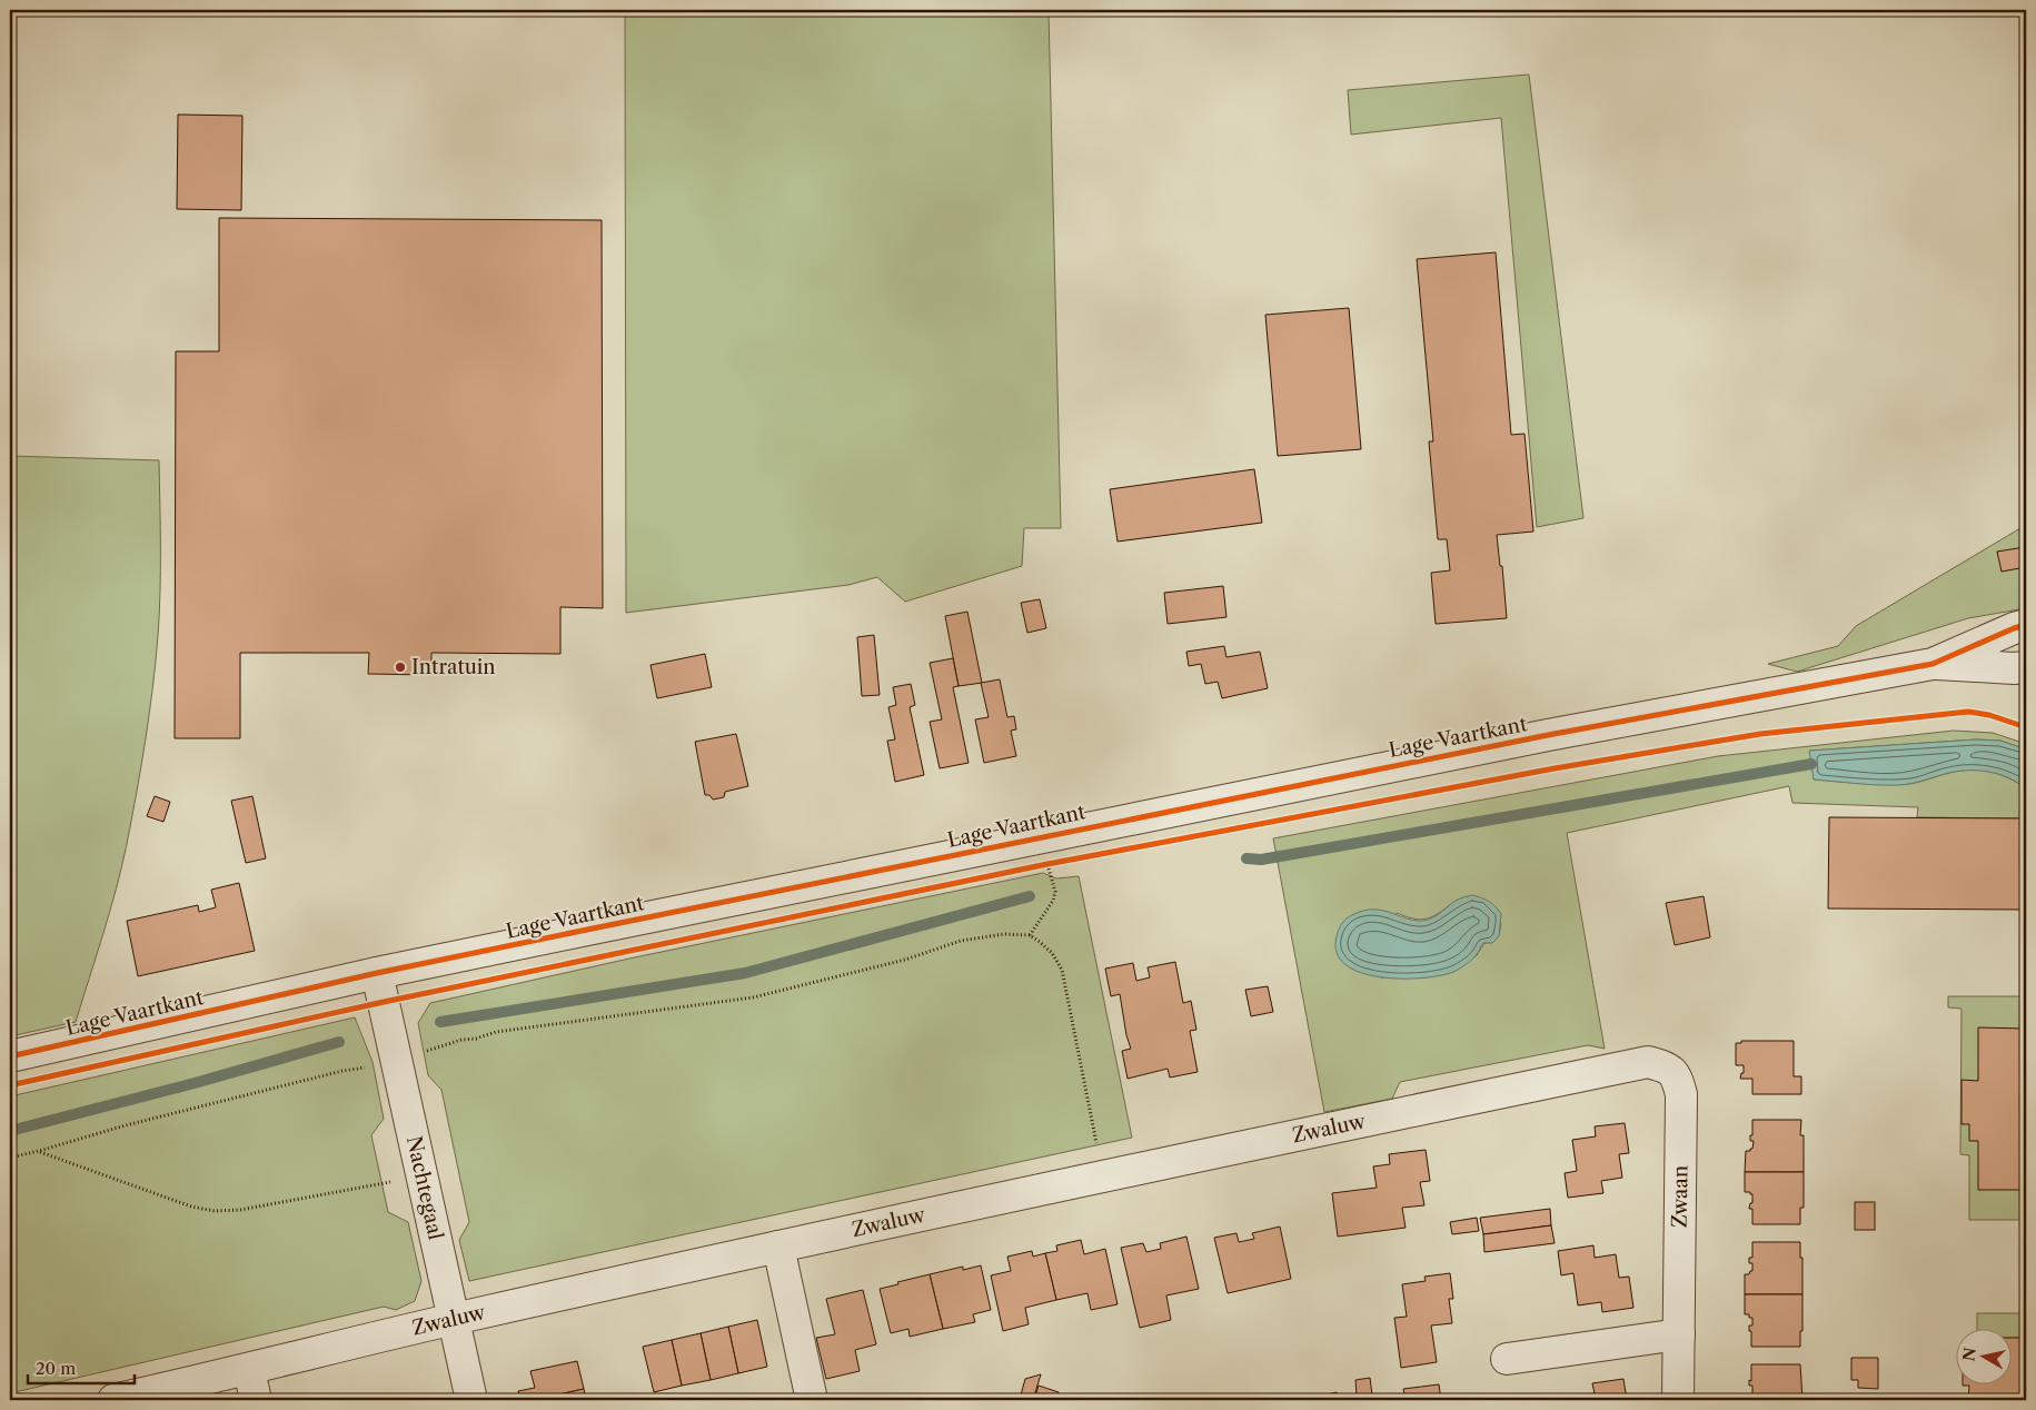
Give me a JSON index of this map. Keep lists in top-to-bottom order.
{
  "streets": {
    "street": [
      "Lage Vaartkant",
      "Zwaluw",
      "Nachtegaal",
      "Zwaan"
    ]
  },
  "crossings": [
    ["Lage Vaartkant", "Nachtegaal"],
    ["Zwaluw", "Nachtegaal"],
    ["Zwaluw", "Zwaan"]
  ],
  "places": ["Intratuin"],
  "scale_bar": "20 m",
  "north": "left"
}
